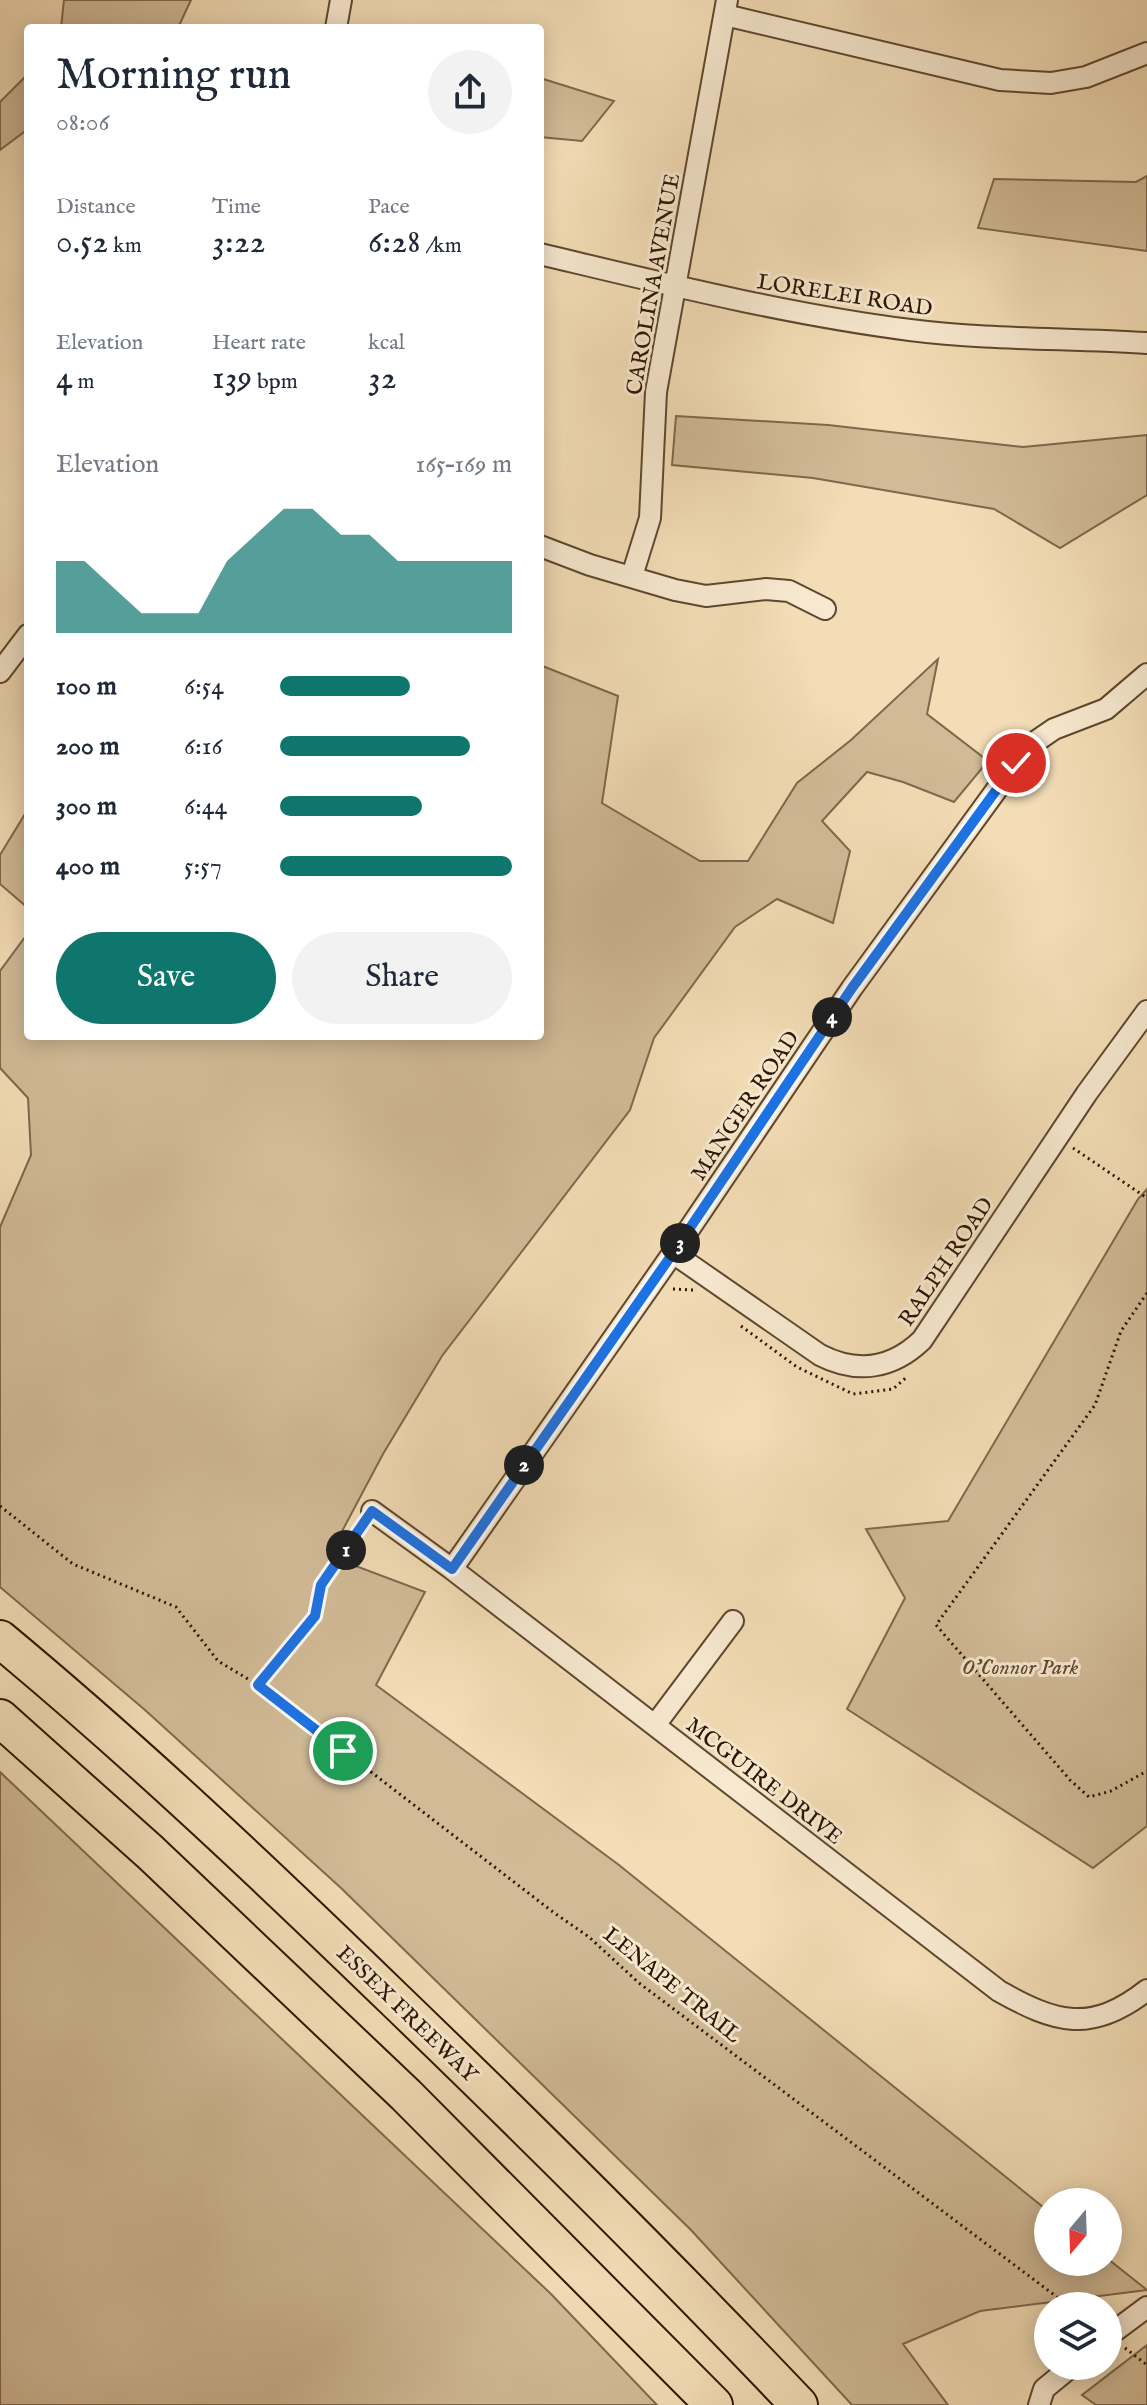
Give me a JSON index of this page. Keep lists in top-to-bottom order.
{
  "streets": {
    "highway": ["ESSEX FREEWAY"],
    "street": [
      "CAROLINA AVENUE",
      "LORELEI ROAD",
      "MANGER ROAD",
      "RALPH ROAD",
      "MCGUIRE DRIVE"
    ],
    "path": ["LENAPE TRAIL"]
  },
  "crossings": [
    ["CAROLINA AVENUE", "LORELEI ROAD"],
    ["MANGER ROAD", "RALPH ROAD"],
    ["MANGER ROAD", "MCGUIRE DRIVE"]
  ],
  "parks": ["O'Connor Park"],
  "north": "bottom",
  "page": {
    "heading": ["Morning run", "08:06"],
    "stats": [
      ["Distance", "0.52 km"],
      ["Time", "3:22"],
      ["Pace", "6:28 /km"],
      ["Elevation", "4 m"],
      ["Heart rate", "139 bpm"],
      ["kcal", "32"]
    ],
    "chart": ["Elevation", "165–169 m"],
    "list": [
      {
        "name": "100 m",
        "note": "6:54"
      },
      {
        "name": "200 m",
        "note": "6:16"
      },
      {
        "name": "300 m",
        "note": "6:44"
      },
      {
        "name": "400 m",
        "note": "5:57"
      }
    ],
    "buttons": ["Save", "Share"],
    "pins": [
      "4",
      "3",
      "2",
      "1"
    ]
  }
}
